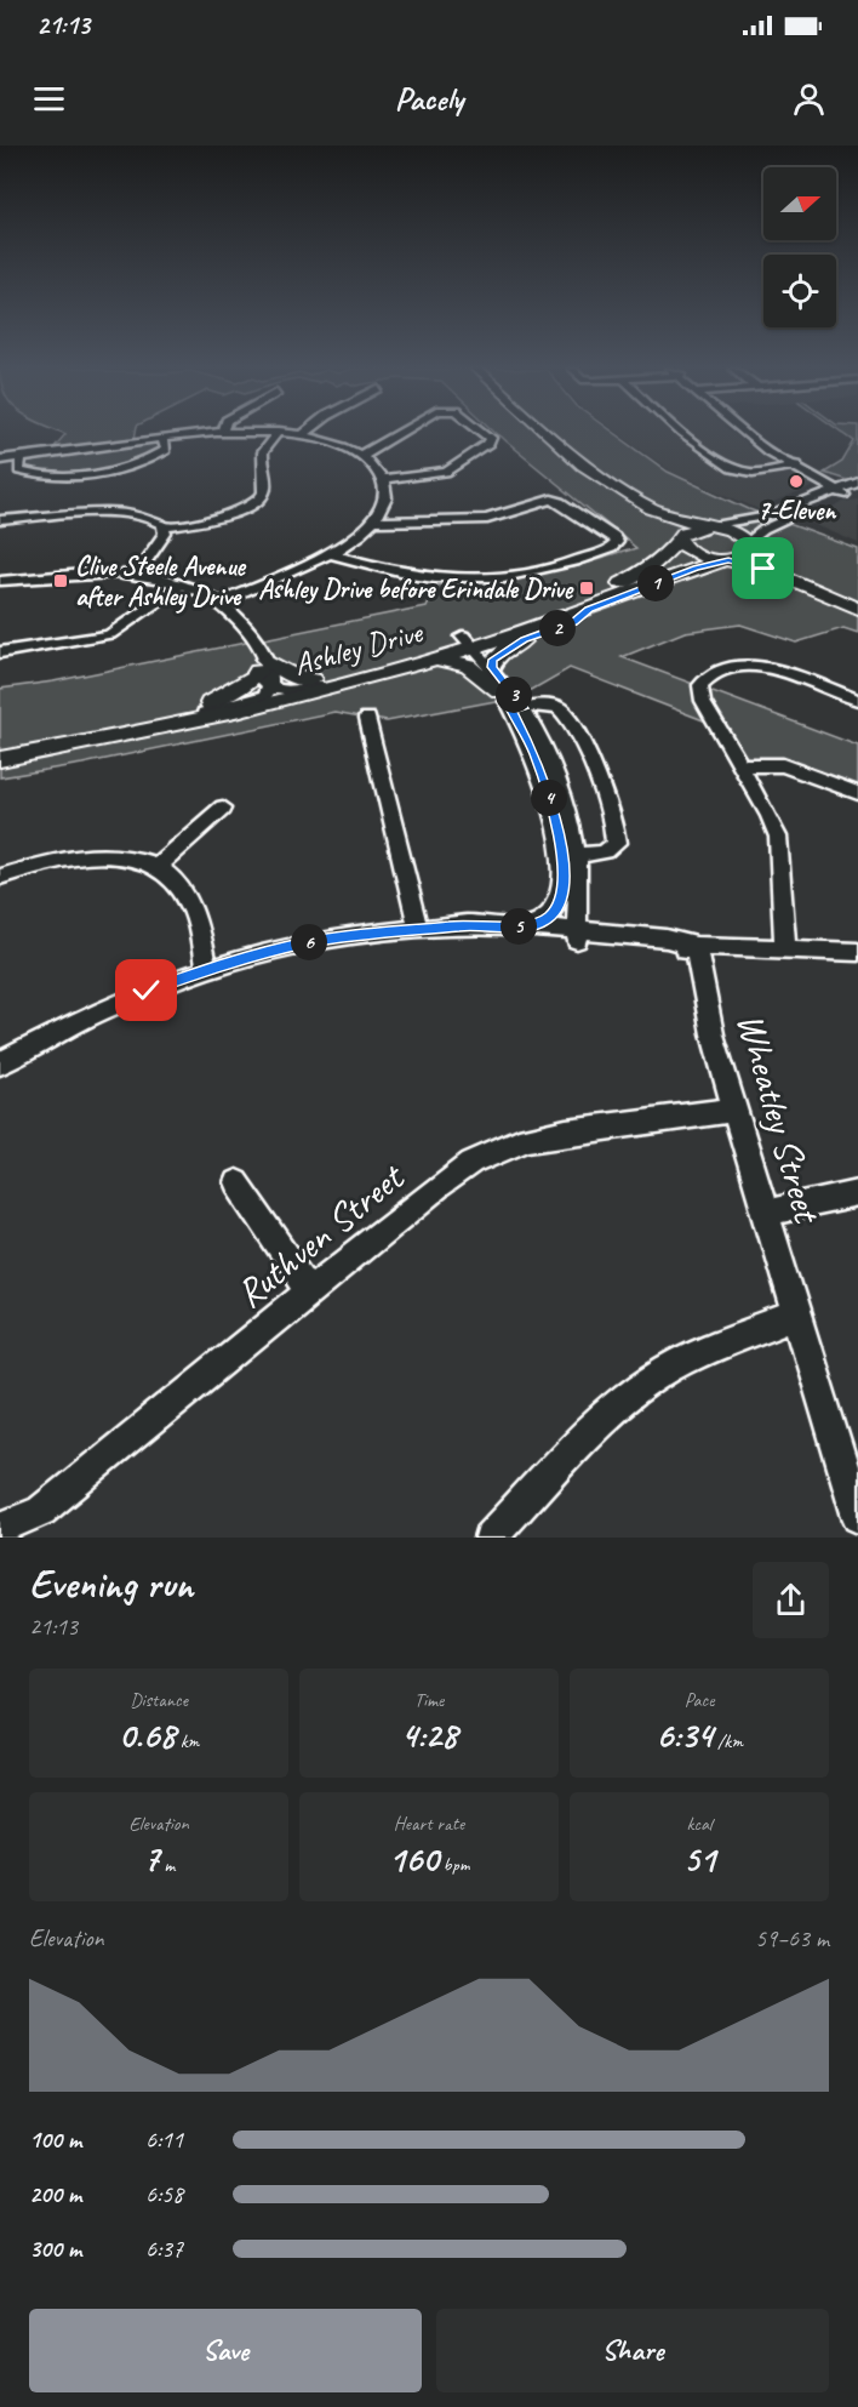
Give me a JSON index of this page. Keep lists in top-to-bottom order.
{
  "streets": {
    "main road": ["Ashley Drive"],
    "street": ["Wheatley Street", "Ruthven Street"]
  },
  "crossings": [
    ["Wheatley Street", "Ruthven Street"]
  ],
  "places": {
    "other": ["7-Eleven"],
    "transit": ["Clive Steele Avenue after Ashley Drive", "Ashley Drive before Erindale Drive"]
  },
  "north": "right",
  "page": {
    "status": "21:13",
    "header": "Pacely",
    "pins": [
      "1",
      "2",
      "3",
      "4",
      "5",
      "6"
    ],
    "heading": ["Evening run", "21:13"],
    "stats": [
      ["Distance", "0.68 km"],
      ["Time", "4:28"],
      ["Pace", "6:34 /km"],
      ["Elevation", "7 m"],
      ["Heart rate", "160 bpm"],
      ["kcal", "51"]
    ],
    "chart": ["Elevation", "59–63 m"],
    "list": [
      {
        "name": "100 m",
        "note": "6:11"
      },
      {
        "name": "200 m",
        "note": "6:58"
      },
      {
        "name": "300 m",
        "note": "6:37"
      }
    ],
    "buttons": ["Save", "Share"]
  }
}
